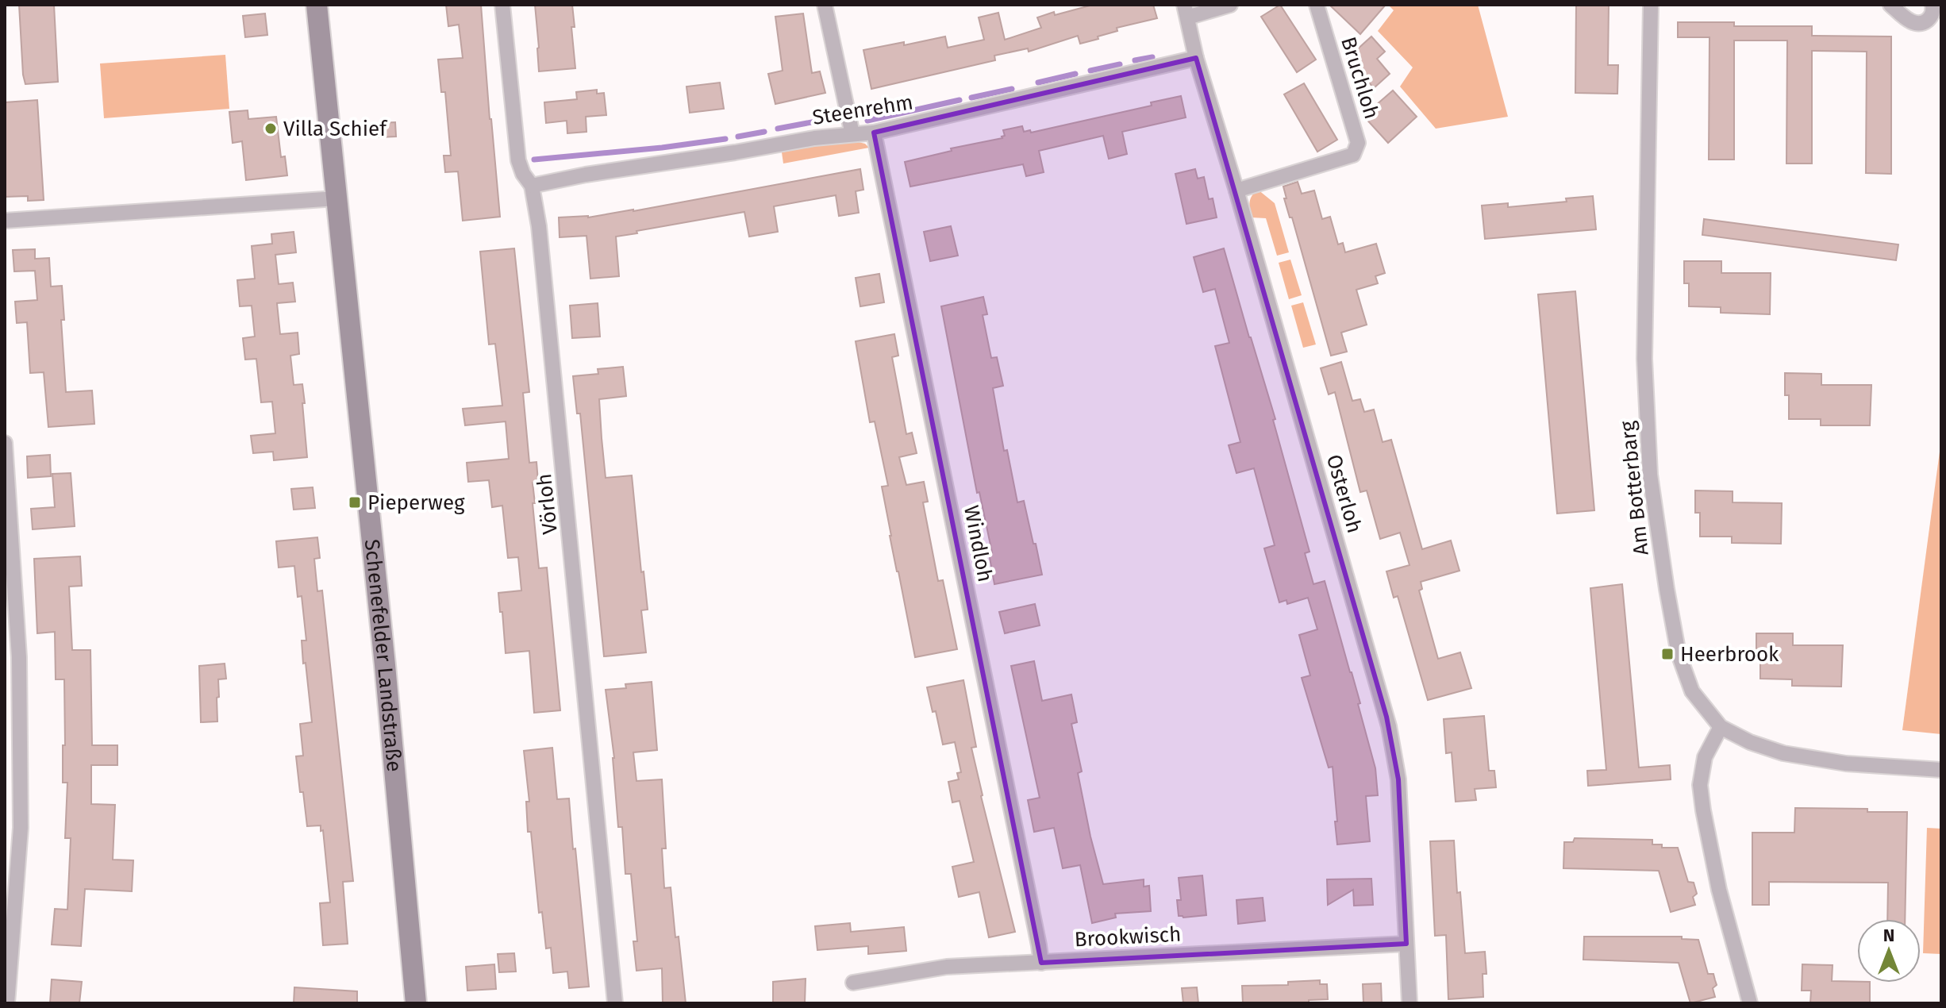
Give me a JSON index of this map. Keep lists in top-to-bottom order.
{
  "streets": {
    "main road": ["Schenefelder Landstraße"],
    "street": [
      "Bruchloh",
      "Steenrehm",
      "Am Botterbarg",
      "Osterloh",
      "Vörloh",
      "Windloh",
      "Brookwisch"
    ]
  },
  "crossings": [
    ["Bruchloh", "Osterloh"],
    ["Steenrehm", "Osterloh"],
    ["Steenrehm", "Vörloh"],
    ["Steenrehm", "Windloh"],
    ["Osterloh", "Brookwisch"],
    ["Windloh", "Brookwisch"]
  ],
  "places": {
    "other": ["Villa Schief"],
    "transit": ["Pieperweg", "Heerbrook"]
  },
  "north": "top"
}
